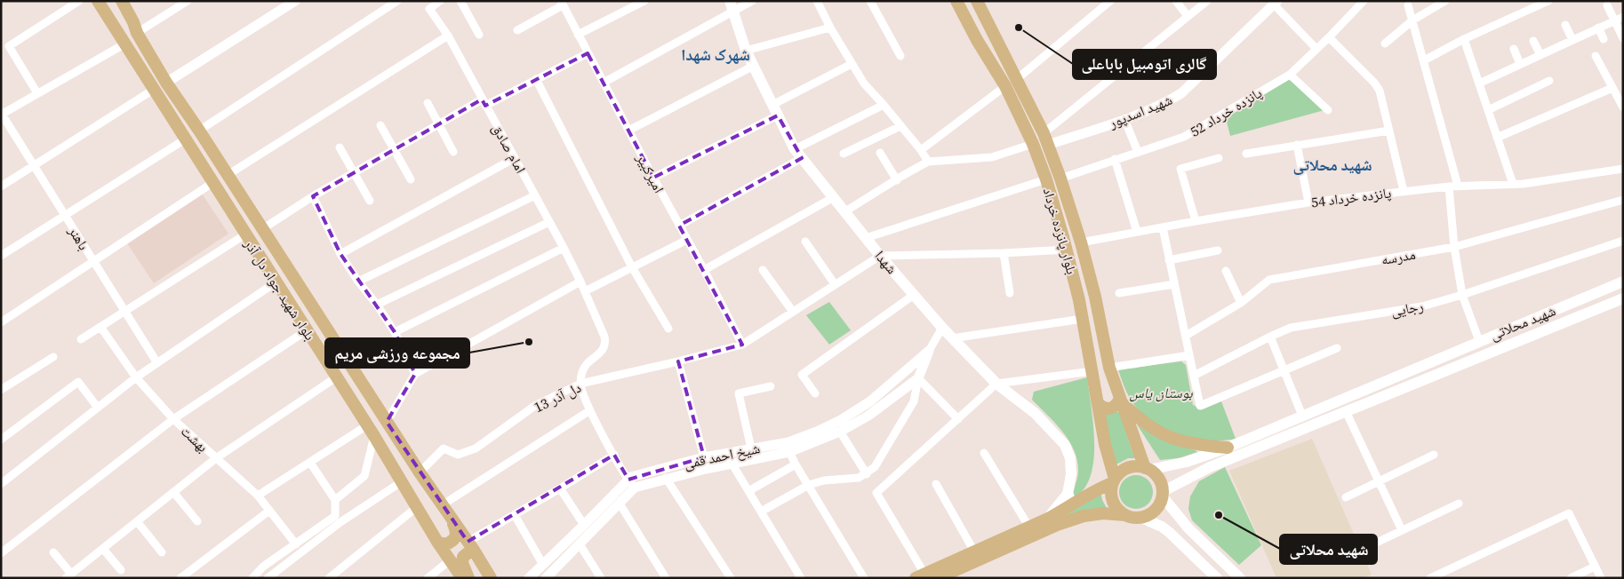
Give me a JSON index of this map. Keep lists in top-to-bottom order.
{
  "streets": {
    "main road": [
      "بلوار پانزده خرداد",
      "شهدا",
      "بلوار شهید جواد دل آذر",
      "شهید محلاتی"
    ],
    "street": [
      "شهید اسدپور",
      "پانزده خرداد 52",
      "امام صادق",
      "امیرکبیر",
      "پانزده خرداد 54",
      "باهنر",
      "مدرسه",
      "رجایی",
      "دل آذر 13",
      "بهشت",
      "شیخ احمد قمی"
    ]
  },
  "crossings": [
    ["شهید اسدپور", "بلوار پانزده خرداد"],
    ["پانزده خرداد 52", "بلوار پانزده خرداد"],
    ["امام صادق", "دل آذر 13"],
    ["امیرکبیر", "دل آذر 13"],
    ["پانزده خرداد 54", "بلوار پانزده خرداد"],
    ["بلوار پانزده خرداد", "شهید محلاتی"],
    ["شهدا", "دل آذر 13"],
    ["شهدا", "شیخ احمد قمی"],
    ["بلوار شهید جواد دل آذر", "دل آذر 13"]
  ],
  "districts": ["شهرک شهدا", "شهید محلاتی"],
  "parks": ["بوستان یاس"],
  "places": ["گالری اتومبیل باباعلی", "مجموعه ورزشی مریم", "شهید محلاتی"]
}
